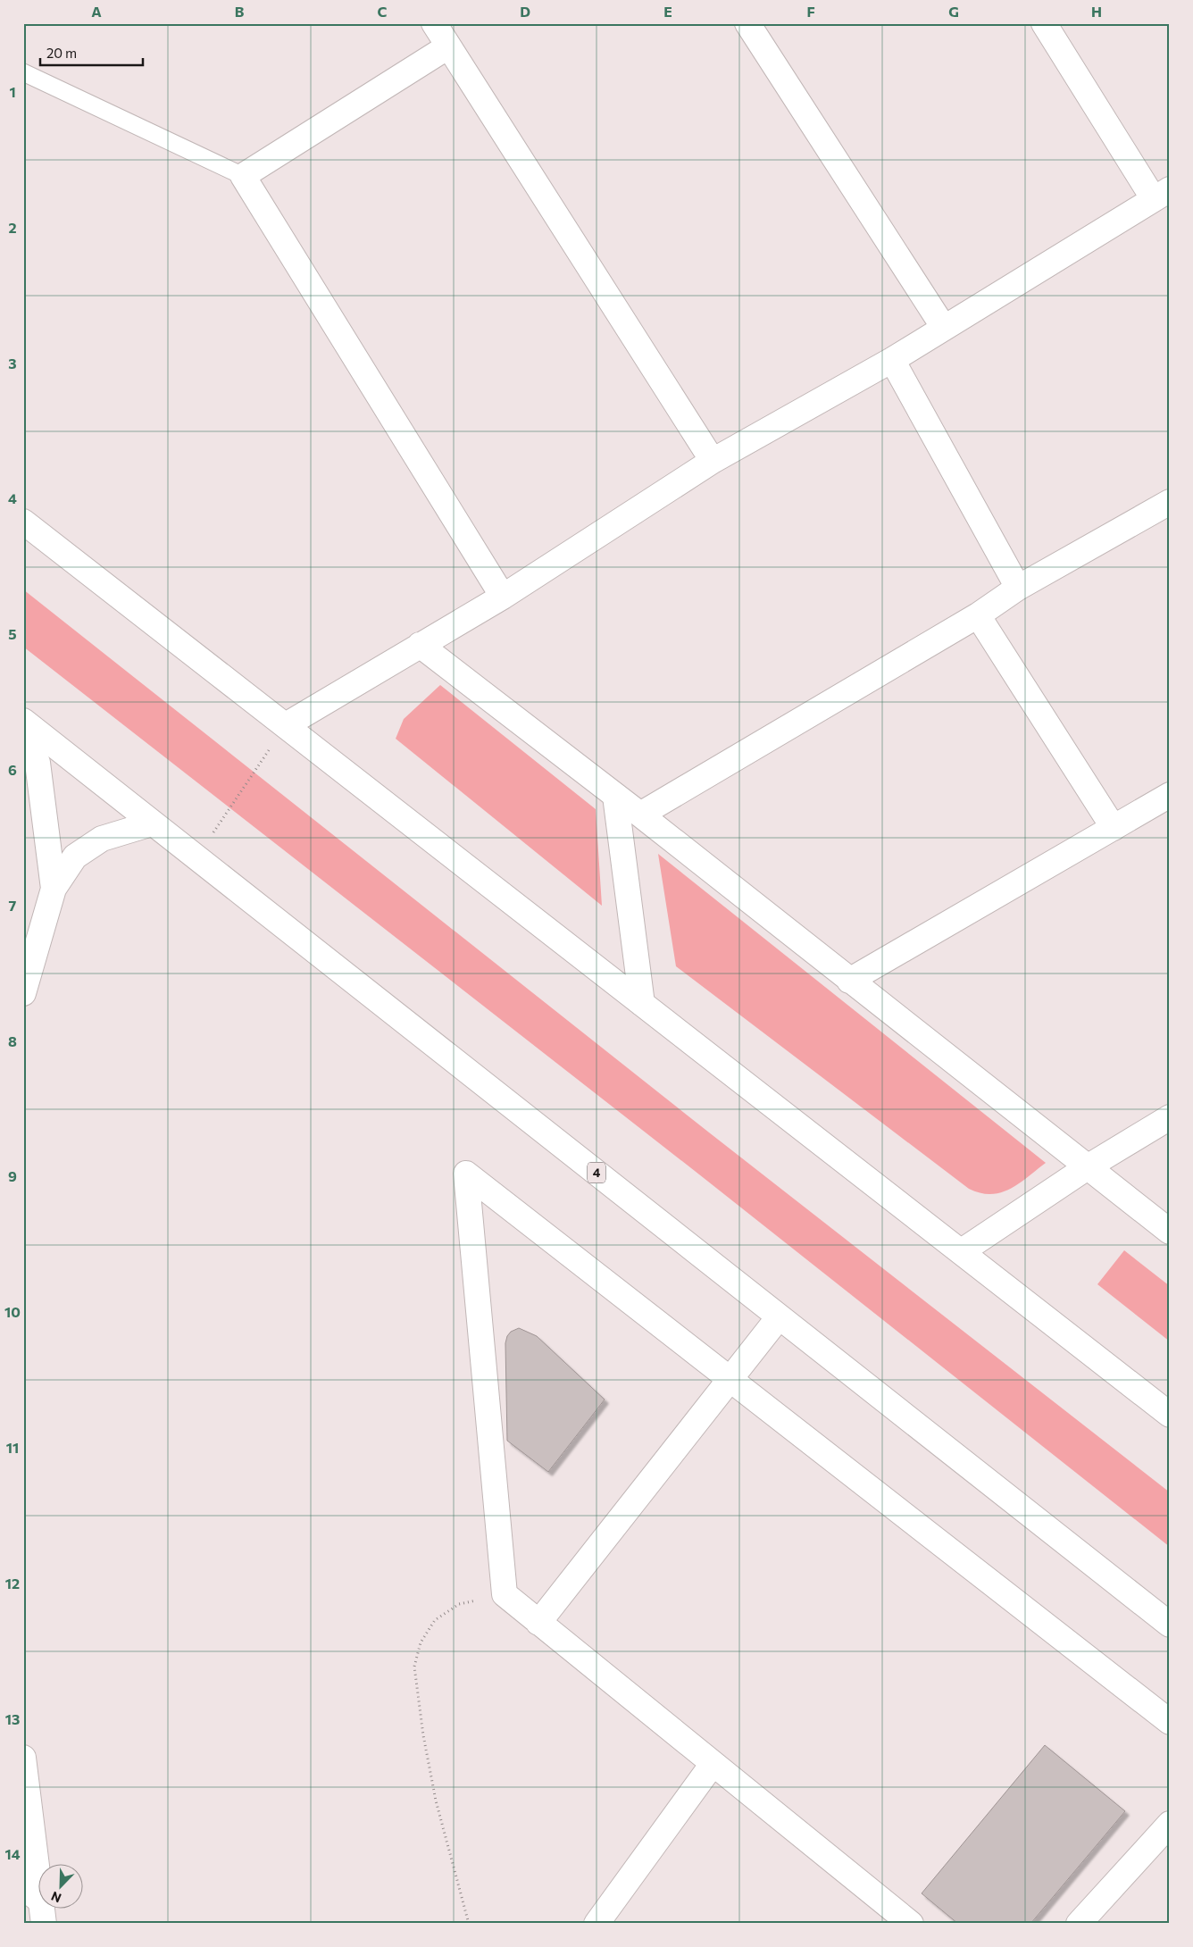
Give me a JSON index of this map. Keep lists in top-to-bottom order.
{
  "streets": {
    "main road": ["4"]
  },
  "scale_bar": "20 m",
  "north": "bottom left",
  "grid": {
    "columns": [
      "A",
      "B",
      "C",
      "D",
      "E",
      "F",
      "G",
      "H"
    ],
    "rows": [
      "1",
      "2",
      "3",
      "4",
      "5",
      "6",
      "7",
      "8",
      "9",
      "10",
      "11",
      "12",
      "13",
      "14"
    ]
  }
}
